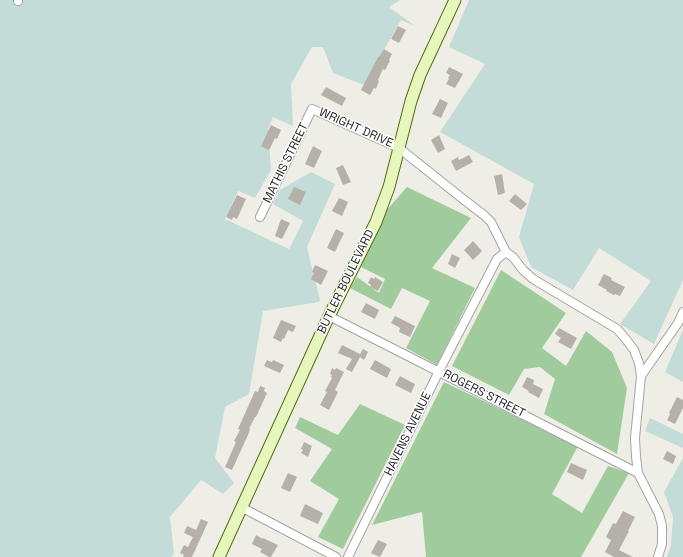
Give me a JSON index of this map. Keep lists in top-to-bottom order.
{
  "streets": {
    "street": [
      "WRIGHT DRIVE",
      "MATHIS STREET",
      "BUTLER BOULEVARD",
      "ROGERS STREET",
      "HAVENS AVENUE"
    ]
  },
  "crossings": [
    ["WRIGHT DRIVE", "MATHIS STREET"],
    ["WRIGHT DRIVE", "BUTLER BOULEVARD"],
    ["WRIGHT DRIVE", "HAVENS AVENUE"],
    ["BUTLER BOULEVARD", "ROGERS STREET"],
    ["ROGERS STREET", "HAVENS AVENUE"]
  ]
}
